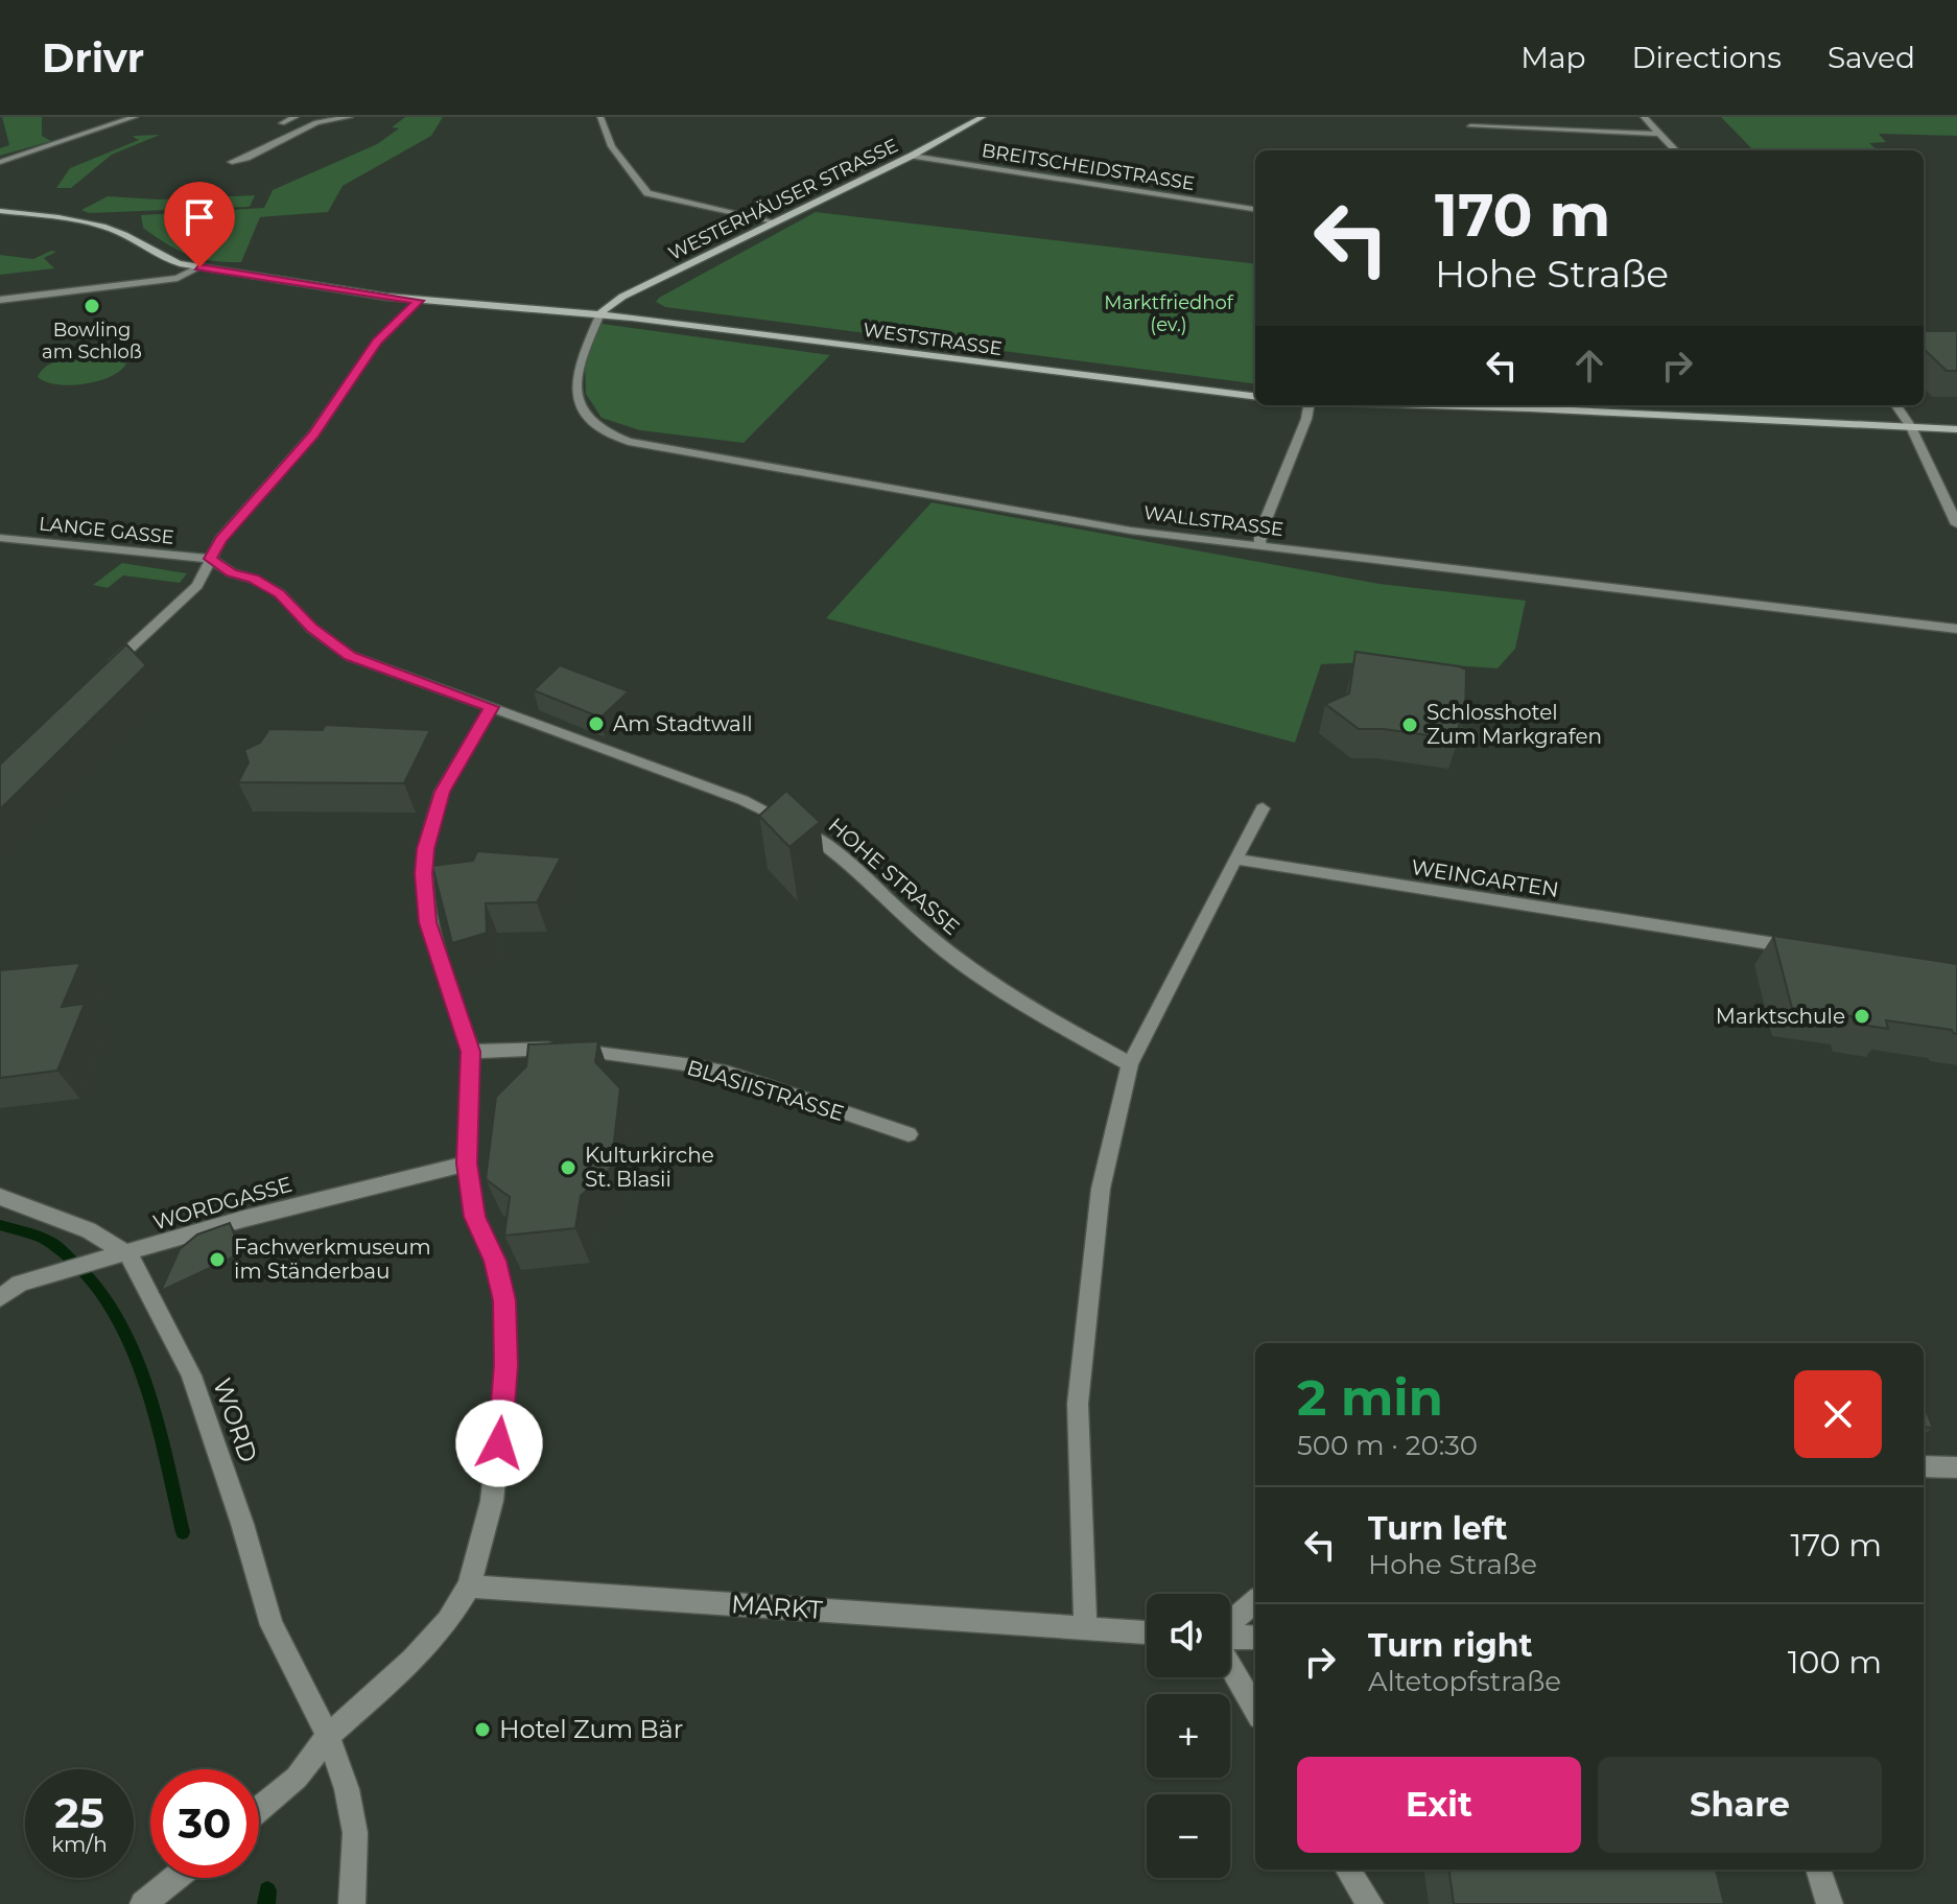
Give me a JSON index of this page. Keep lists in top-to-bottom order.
{
  "streets": {
    "main road": ["WESTERHÄUSER STRASSE", "WESTSTRASSE"],
    "street": [
      "BREITSCHEIDSTRASSE",
      "WALLSTRASSE",
      "LANGE GASSE",
      "HOHE STRASSE",
      "WEINGARTEN",
      "BLASIISTRASSE",
      "WORDGASSE",
      "WORD",
      "MARKT"
    ]
  },
  "crossings": [
    ["BREITSCHEIDSTRASSE", "WESTERHÄUSER STRASSE"],
    ["WESTERHÄUSER STRASSE", "WESTSTRASSE"],
    ["WESTERHÄUSER STRASSE", "WALLSTRASSE"],
    ["WESTSTRASSE", "WALLSTRASSE"],
    ["LANGE GASSE", "HOHE STRASSE"],
    ["WORDGASSE", "WORD"]
  ],
  "parks": ["Marktfriedhof (ev.)"],
  "places": [
    "Bowling am Schloß",
    "Am Stadtwall",
    "Schlosshotel Zum Markgrafen",
    "Marktschule",
    "Kulturkirche St. Blasii",
    "Fachwerkmuseum im Ständerbau",
    "Hotel Zum Bär"
  ],
  "page": {
    "header": "Drivr",
    "nav": ["Map", "Directions", "Saved"],
    "turn": ["170 m", "Hohe Straße"],
    "heading": ["2 min", "500 m · 20:30"],
    "list": [
      {
        "name": "Turn left",
        "note": "Hohe Straße",
        "value": "170 m"
      },
      {
        "name": "Turn right",
        "note": "Altetopfstraße",
        "value": "100 m"
      }
    ],
    "map_buttons": ["+", "−"],
    "buttons": ["Exit", "Share"],
    "speed": "25 km/h",
    "limit": "30"
  }
}
